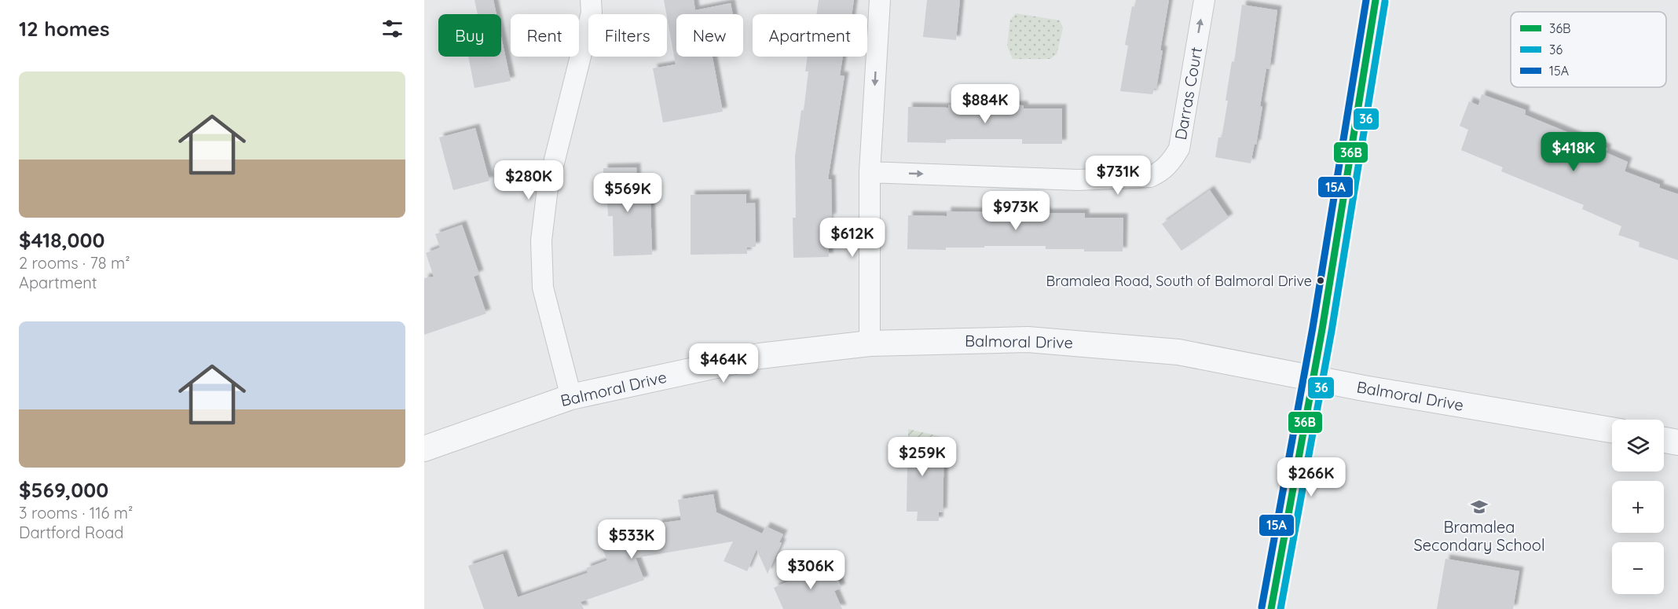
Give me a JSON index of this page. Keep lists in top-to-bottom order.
{
  "streets": {
    "street": ["Darras Court", "Balmoral Drive"]
  },
  "places": {
    "other": ["Bramalea Road, South of Balmoral Drive"],
    "school or university": ["Bramalea Secondary School"]
  },
  "lines": ["transit line 36B", "transit line 15A", "transit line 36"],
  "legend": ["36B", "36", "15A"],
  "page": {
    "heading": "12 homes",
    "chip": [
      "Buy",
      "Rent",
      "Filters",
      "New",
      "Apartment"
    ],
    "list": [
      {
        "name": "$418,000",
        "note": "2 rooms · 78 m² · Apartment"
      },
      {
        "name": "$569,000",
        "note": "3 rooms · 116 m² · Dartford Road"
      }
    ],
    "price": [
      "$884K",
      "$418K",
      "$731K",
      "$280K",
      "$569K",
      "$973K",
      "$612K",
      "$464K",
      "$259K",
      "$266K",
      "$533K",
      "$306K"
    ],
    "map_buttons": ["+", "−"]
  }
}
